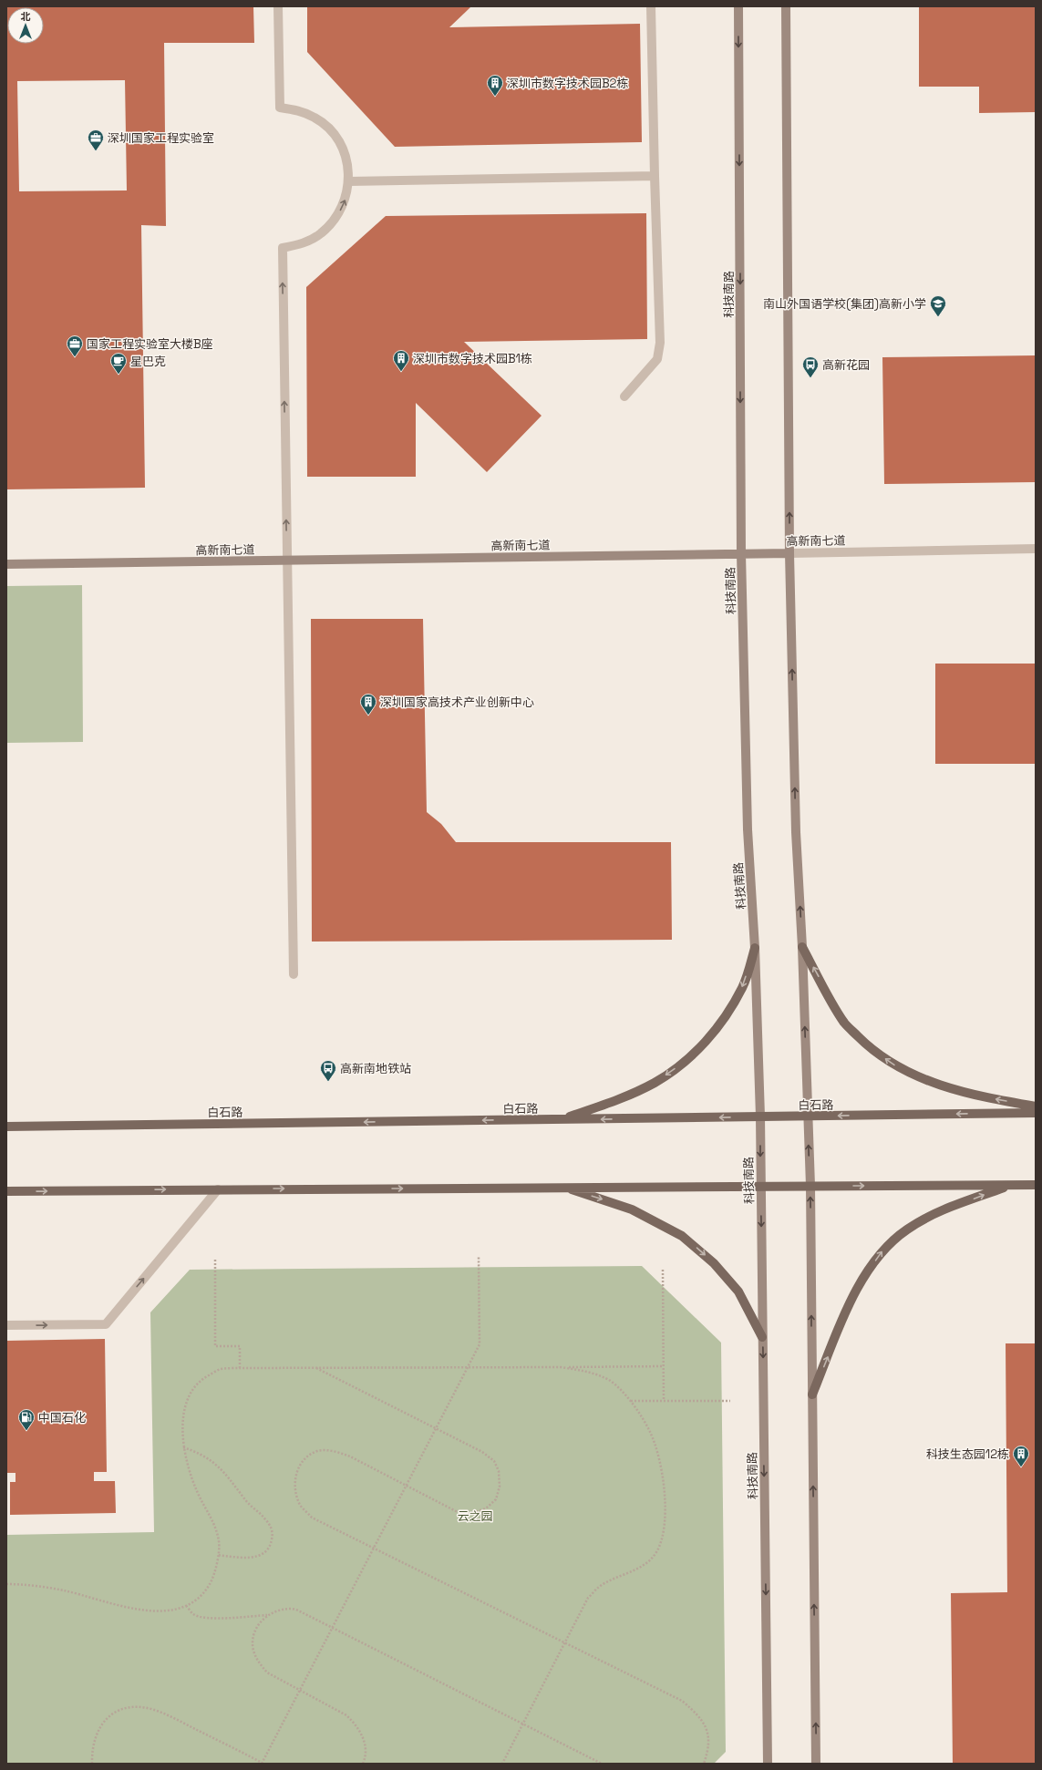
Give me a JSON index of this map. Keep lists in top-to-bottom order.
{
  "streets": {
    "main road": ["科技南路", "高新南七道", "白石路"]
  },
  "crossings": [
    ["科技南路", "高新南七道"],
    ["科技南路", "白石路"]
  ],
  "parks": ["云之园"],
  "places": {
    "building": [
      "深圳市数字技术园B2栋",
      "深圳市数字技术园B1栋",
      "深圳国家高技术产业创新中心",
      "科技生态园12栋"
    ],
    "office": ["深圳国家工程实验室", "国家工程实验室大楼B座"],
    "school or university": ["南山外国语学校(集团)高新小学"],
    "cafe": ["星巴克"],
    "bus stop": ["高新花园", "高新南地铁站"],
    "fuel station": ["中国石化"]
  },
  "north": "top"
}
